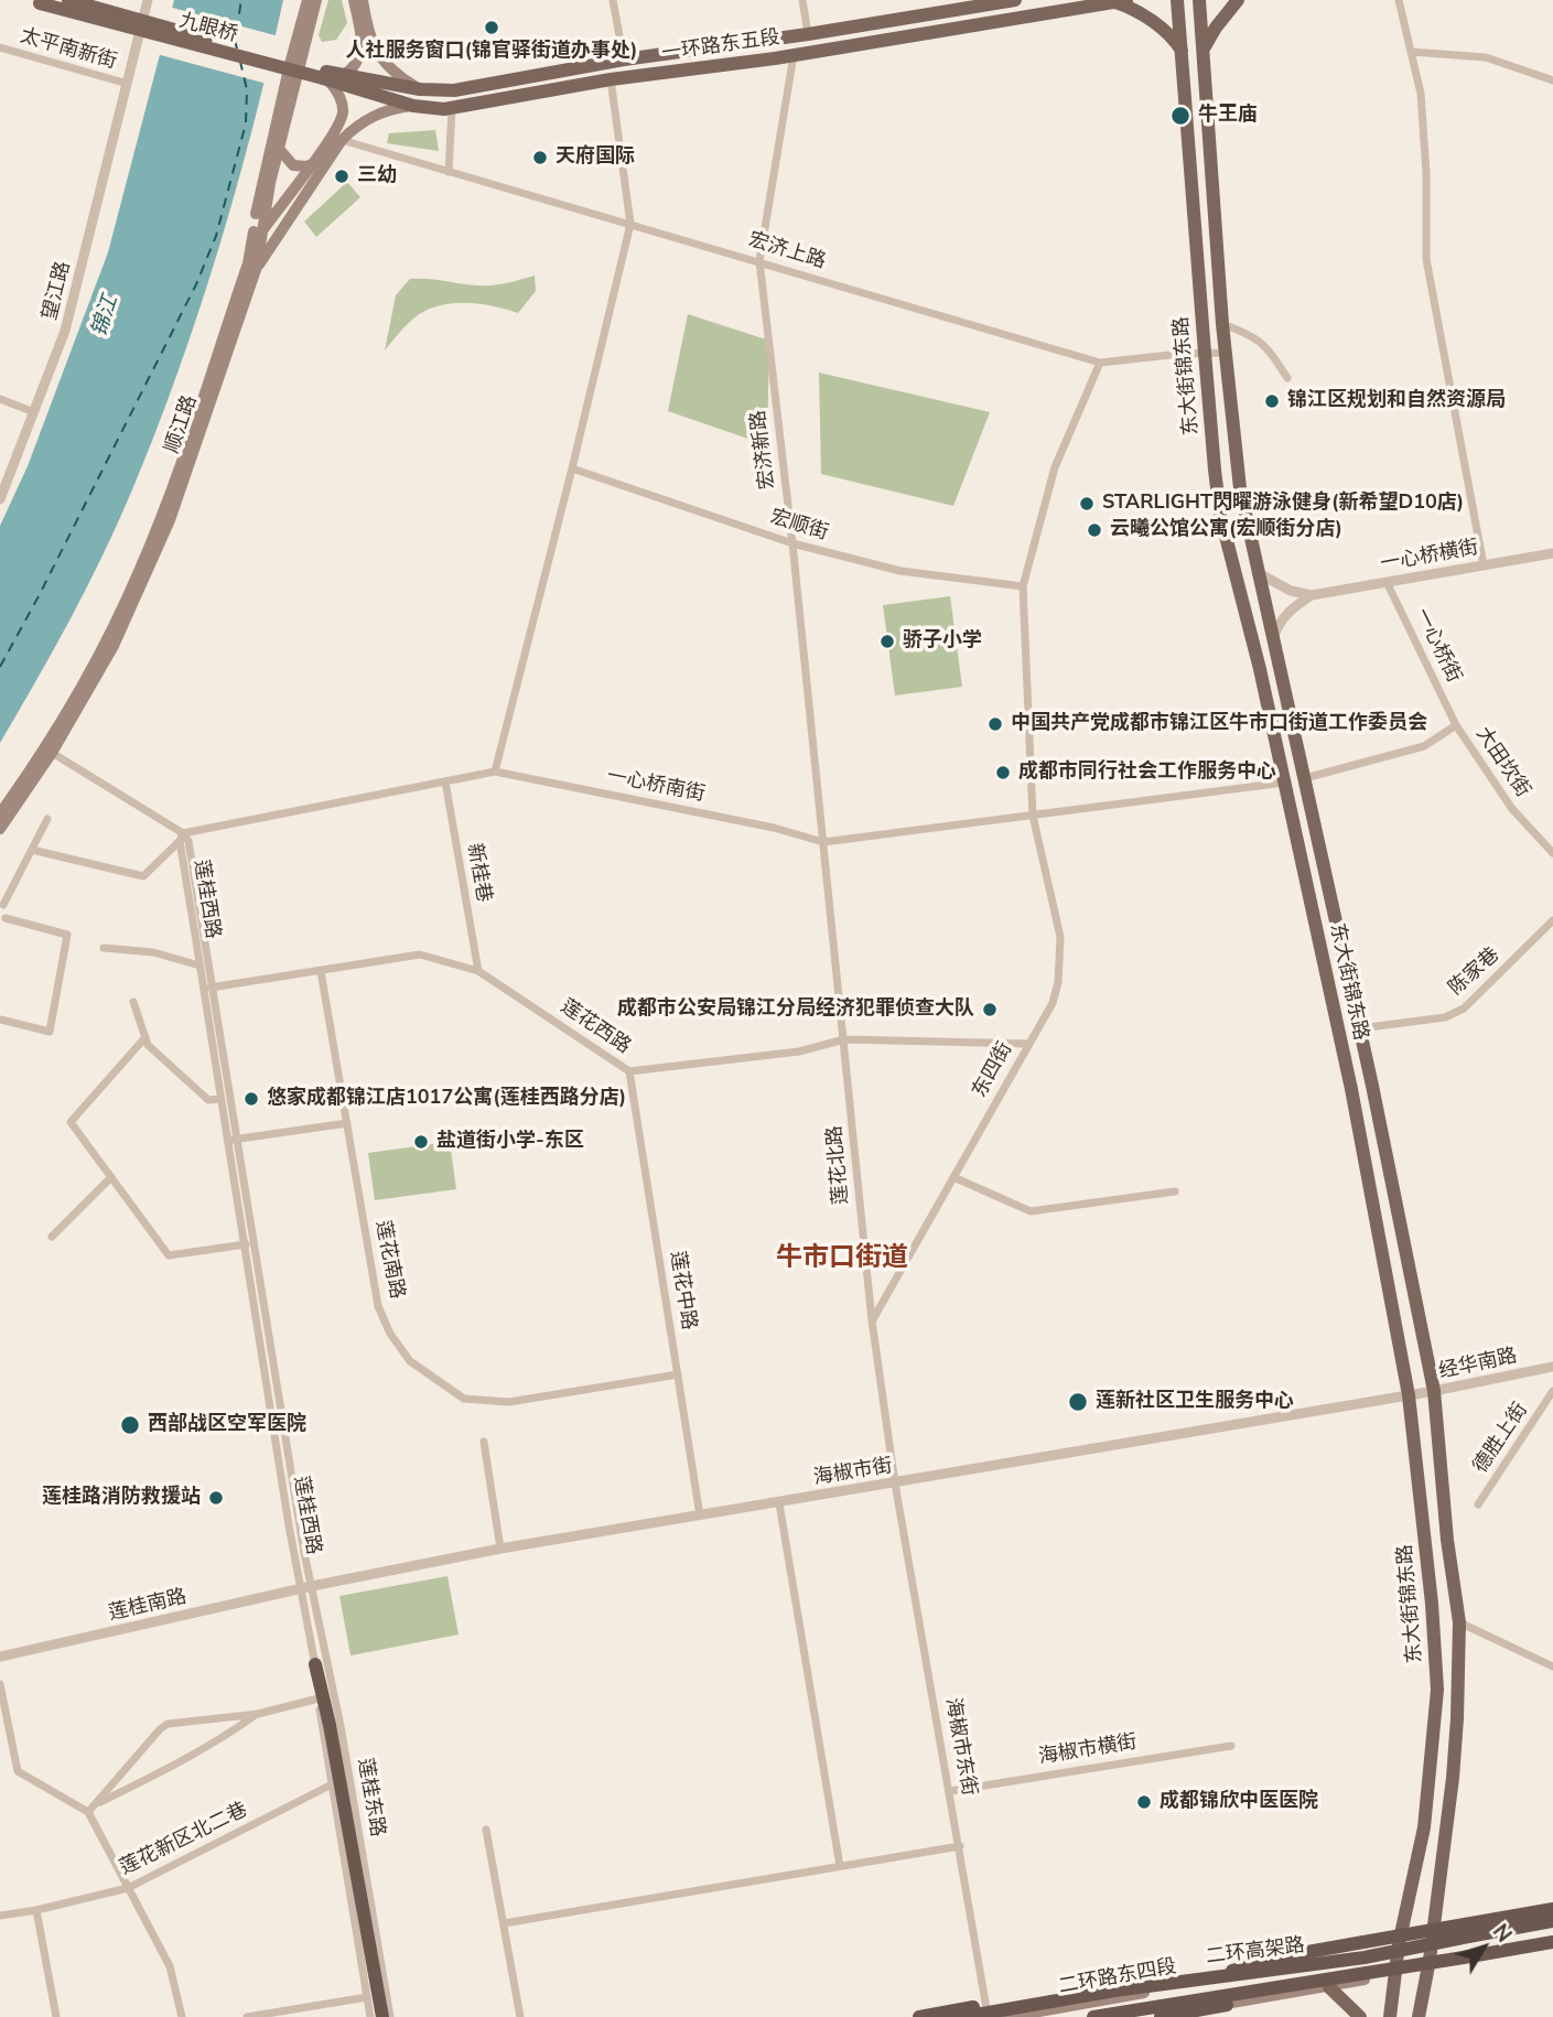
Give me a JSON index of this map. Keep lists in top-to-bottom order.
{
  "streets": {
    "highway": ["二环高架路"],
    "main road": [
      "九眼桥",
      "一环路东五段",
      "东大街锦东路",
      "顺江路",
      "二环路东四段"
    ],
    "street": [
      "太平南新街",
      "宏济上路",
      "望江路",
      "宏济新路",
      "宏顺街",
      "一心桥横街",
      "一心桥街",
      "大田坎街",
      "一心桥南街",
      "新桂巷",
      "莲桂西路",
      "陈家巷",
      "莲花西路",
      "东四街",
      "莲花北路",
      "莲花南路",
      "莲花中路",
      "经华南路",
      "德胜上街",
      "海椒市街",
      "莲桂南路",
      "海椒市东街",
      "海椒市横街",
      "莲桂东路",
      "莲花新区北二巷"
    ]
  },
  "crossings": [
    ["九眼桥", "一环路东五段"],
    ["一环路东五段", "宏济新路"],
    ["太平南新街", "望江路"],
    ["宏济上路", "东大街锦东路"],
    ["宏济上路", "宏济新路"],
    ["宏济上路", "东四街"],
    ["东大街锦东路", "一心桥横街"],
    ["东大街锦东路", "一心桥南街"],
    ["东大街锦东路", "陈家巷"],
    ["东大街锦东路", "经华南路"],
    ["东大街锦东路", "海椒市街"],
    ["东大街锦东路", "二环路东四段"],
    ["宏济新路", "宏顺街"],
    ["宏济新路", "一心桥南街"],
    ["宏济新路", "莲花北路"],
    ["宏顺街", "东四街"],
    ["一心桥横街", "一心桥街"],
    ["一心桥街", "大田坎街"],
    ["一心桥南街", "新桂巷"],
    ["一心桥南街", "莲桂西路"],
    ["一心桥南街", "东四街"],
    ["一心桥南街", "莲花北路"],
    ["新桂巷", "莲花西路"],
    ["莲桂西路", "莲花西路"],
    ["莲桂西路", "海椒市街"],
    ["莲桂西路", "莲桂南路"],
    ["莲桂西路", "莲桂东路"],
    ["莲花西路", "东四街"],
    ["莲花西路", "莲花北路"],
    ["莲花西路", "莲花南路"],
    ["莲花西路", "莲花中路"],
    ["东四街", "莲花北路"],
    ["莲花北路", "海椒市街"],
    ["莲花北路", "海椒市东街"],
    ["莲花南路", "莲花中路"],
    ["莲花中路", "海椒市街"],
    ["经华南路", "海椒市街"],
    ["海椒市街", "莲桂南路"],
    ["海椒市街", "海椒市东街"],
    ["海椒市街", "莲桂东路"],
    ["莲桂南路", "莲桂东路"],
    ["海椒市东街", "海椒市横街"],
    ["莲桂东路", "莲花新区北二巷"]
  ],
  "districts": ["牛市口街道"],
  "water": ["锦江"],
  "places": [
    "人社服务窗口(锦官驿街道办事处)",
    "牛王庙",
    "天府国际",
    "三幼",
    "锦江区规划和自然资源局",
    "STARLIGHT閃曜游泳健身(新希望D10店)",
    "云曦公馆公寓(宏顺街分店)",
    "骄子小学",
    "中国共产党成都市锦江区牛市口街道工作委员会",
    "成都市同行社会工作服务中心",
    "成都市公安局锦江分局经济犯罪侦查大队",
    "悠家成都锦江店1017公寓(莲桂西路分店)",
    "盐道街小学-东区",
    "莲新社区卫生服务中心",
    "西部战区空军医院",
    "莲桂路消防救援站",
    "成都锦欣中医医院"
  ],
  "north": "top right"
}
